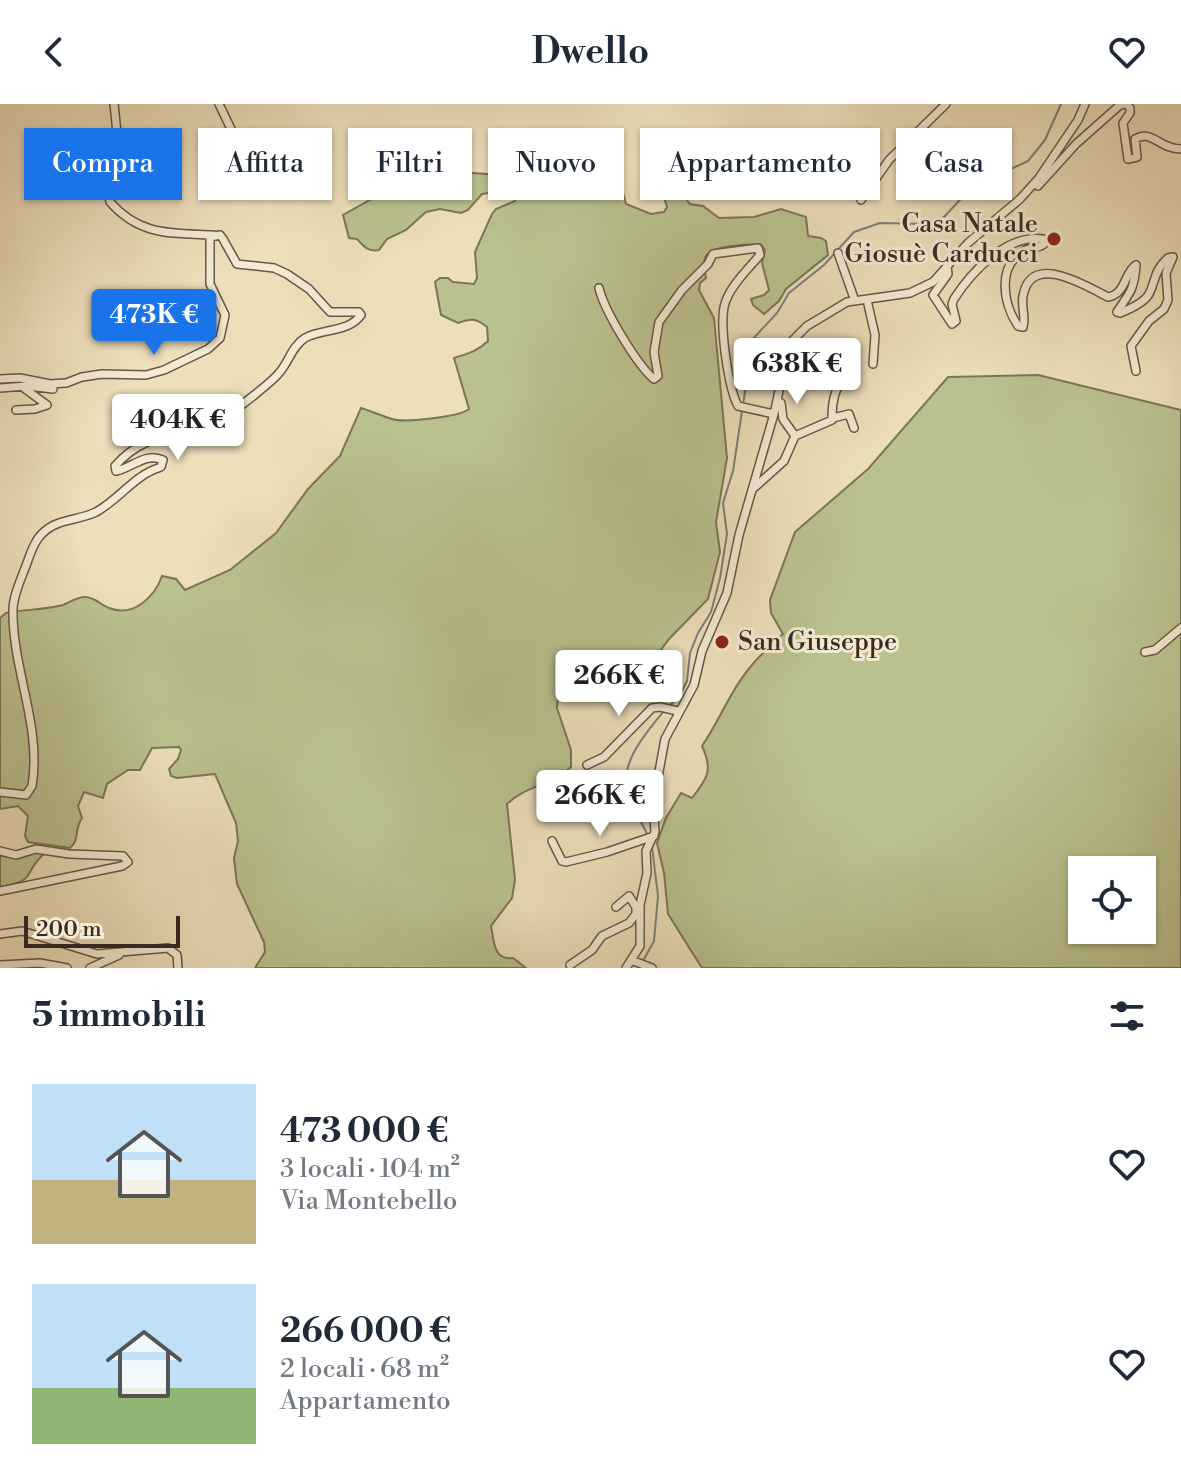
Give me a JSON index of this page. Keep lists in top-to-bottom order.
{
  "places": ["Casa Natale Giosuè Carducci", "San Giuseppe"],
  "scale_bar": "200 m",
  "page": {
    "header": "Dwello",
    "chip": [
      "Compra",
      "Affitta",
      "Filtri",
      "Nuovo",
      "Appartamento",
      "Casa"
    ],
    "price": [
      "473K €",
      "638K €",
      "404K €",
      "266K €",
      "266K €"
    ],
    "scale": "200 m",
    "heading": "5 immobili",
    "list": [
      {
        "name": "473 000 €",
        "note": "3 locali · 104 m² · Via Montebello"
      },
      {
        "name": "266 000 €",
        "note": "2 locali · 68 m² · Appartamento"
      }
    ]
  }
}
